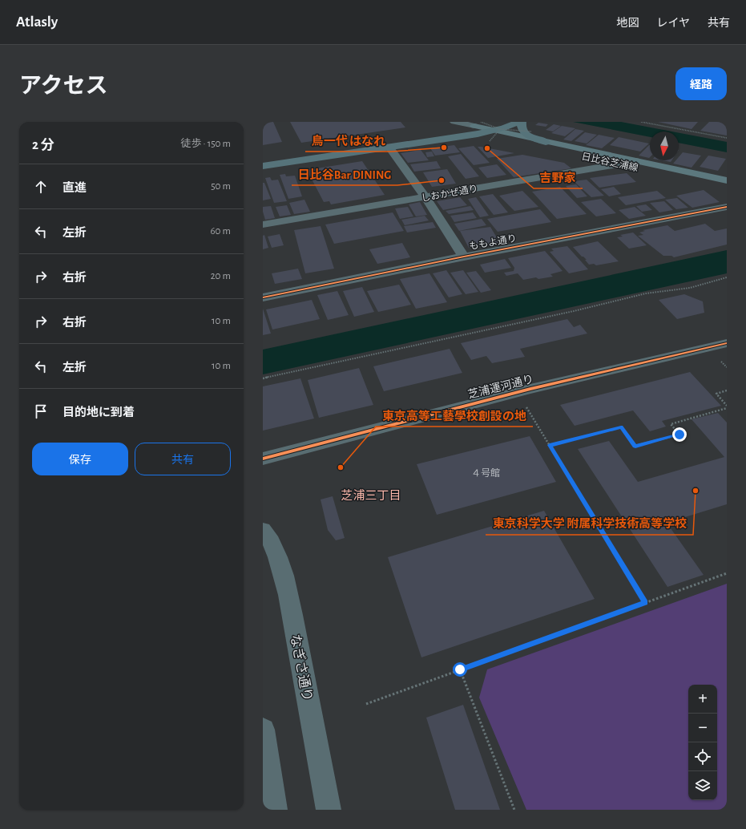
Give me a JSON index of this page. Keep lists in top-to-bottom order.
{
  "streets": {
    "main road": ["日比谷芝浦線"],
    "street": [
      "しおかぜ通り",
      "ももよ通り",
      "芝浦運河通り",
      "なぎさ通り"
    ]
  },
  "crossings": [
    ["日比谷芝浦線", "しおかぜ通り"]
  ],
  "districts": ["芝浦三丁目"],
  "places": [
    "鳥一代 はなれ",
    "吉野家",
    "日比谷Bar DINING",
    "東京高等工藝學校創設の地",
    "東京科学大学 附属科学技術高等学校"
  ],
  "house_numbers": ["４号館"],
  "north": "bottom",
  "page": {
    "header": "Atlasly",
    "nav": ["地図", "レイヤ", "共有"],
    "title": "アクセス",
    "buttons": [
      "経路",
      ["保存", "共有"]
    ],
    "heading": ["2 分", "徒歩 · 150 m"],
    "list": [
      ["直進", "50 m"],
      ["左折", "60 m"],
      ["右折", "20 m"],
      ["右折", "10 m"],
      ["左折", "10 m"],
      "目的地に到着"
    ],
    "map_buttons": ["+", "−"]
  }
}
